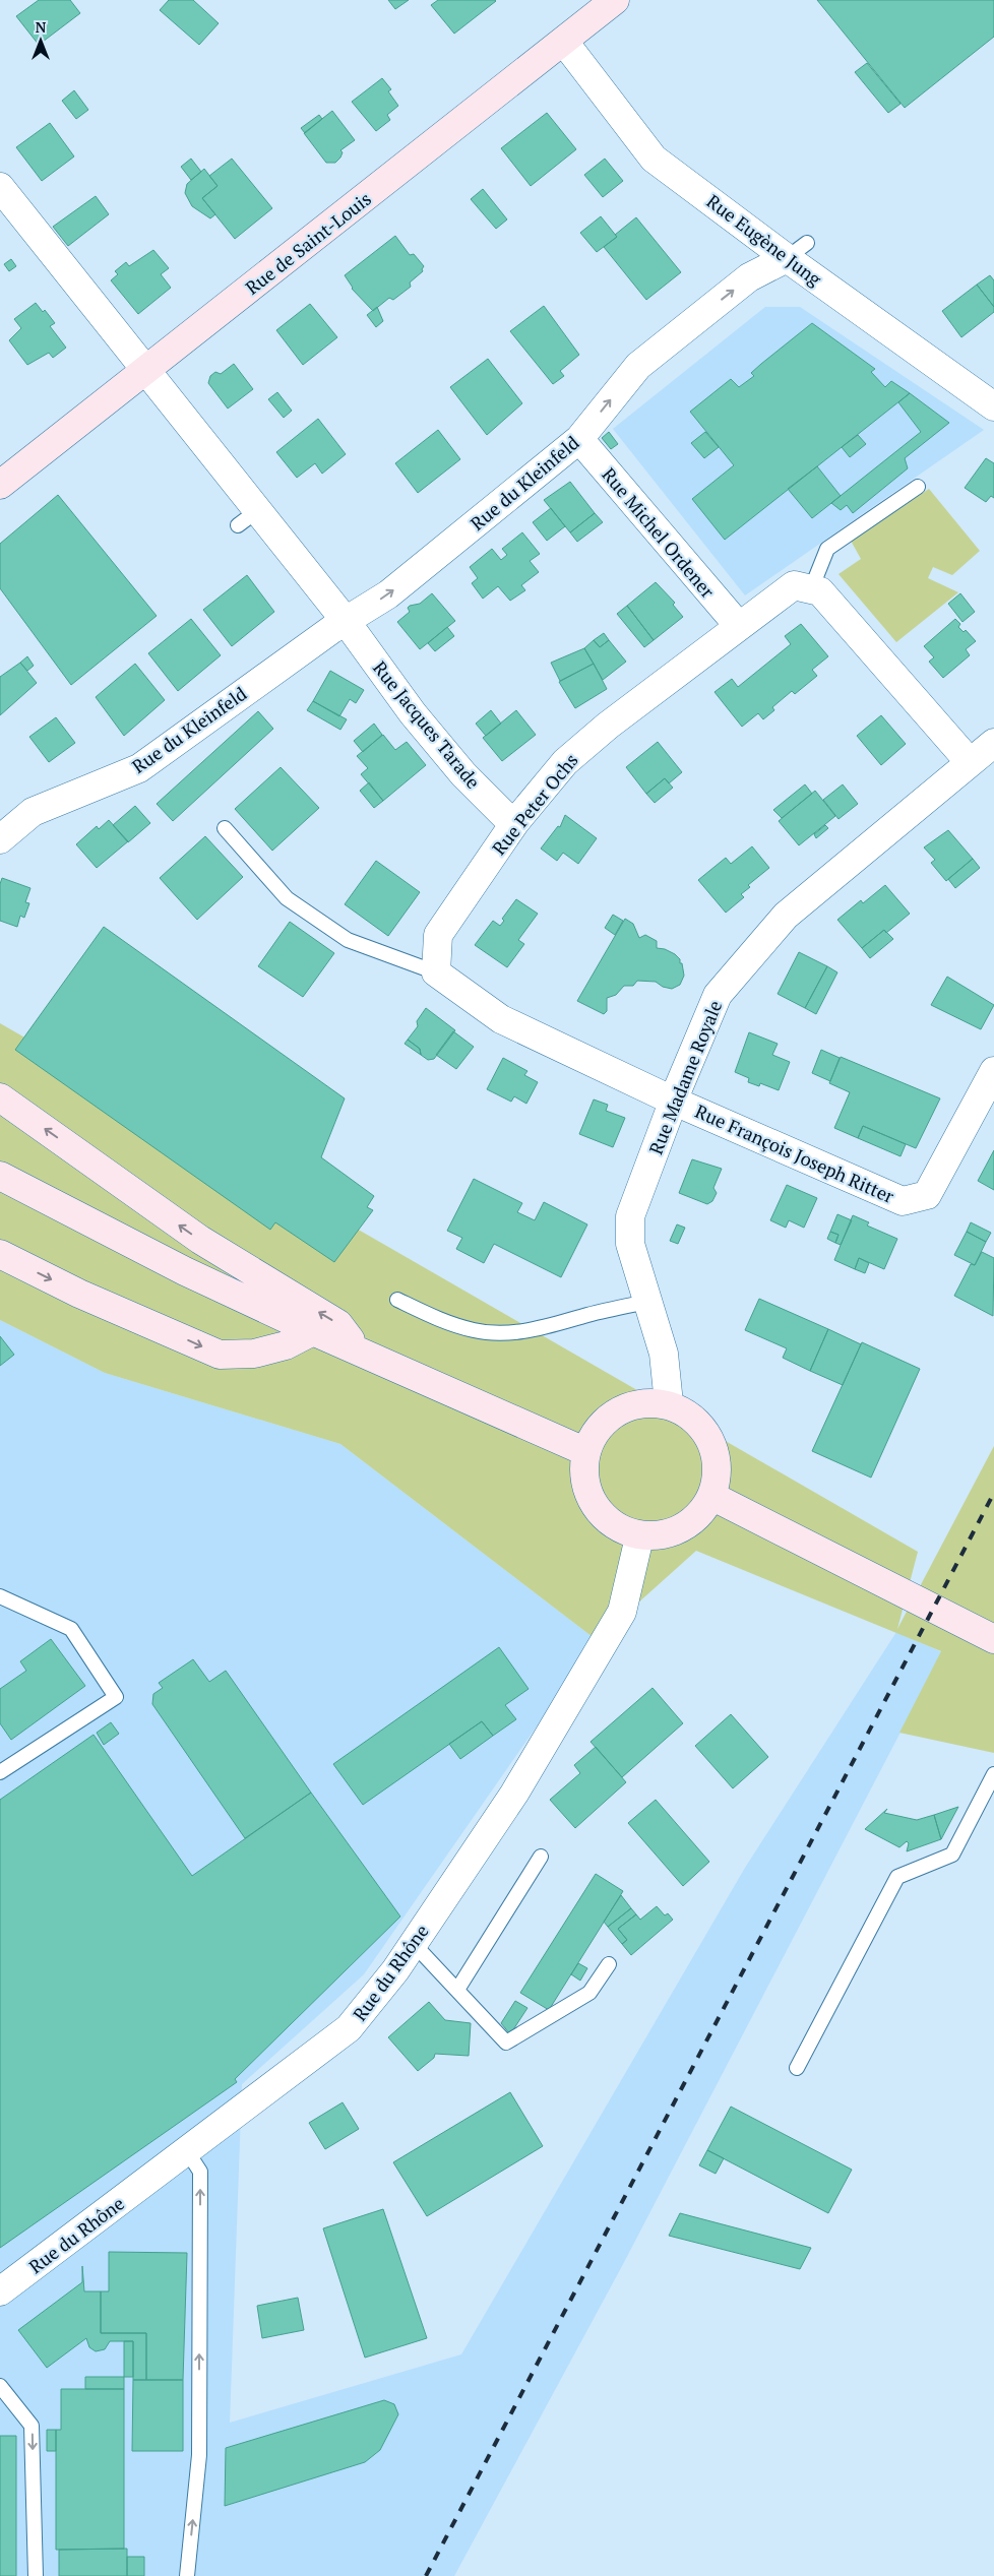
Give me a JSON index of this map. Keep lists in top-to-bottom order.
{
  "streets": {
    "main road": ["Rue de Saint-Louis"],
    "street": [
      "Rue Eugène Jung",
      "Rue du Kleinfeld",
      "Rue Michel Ordener",
      "Rue Jacques Tarade",
      "Rue Peter Ochs",
      "Rue Madame Royale",
      "Rue François Joseph Ritter",
      "Rue du Rhône"
    ]
  },
  "crossings": [
    ["Rue Eugène Jung", "Rue de Saint-Louis"],
    ["Rue Eugène Jung", "Rue du Kleinfeld"],
    ["Rue du Kleinfeld", "Rue Michel Ordener"],
    ["Rue du Kleinfeld", "Rue Jacques Tarade"],
    ["Rue Michel Ordener", "Rue Peter Ochs"],
    ["Rue Jacques Tarade", "Rue Peter Ochs"],
    ["Rue Madame Royale", "Rue François Joseph Ritter"],
    ["Rue Madame Royale", "Rue du Rhône"]
  ],
  "one_way": ["Rue du Kleinfeld"],
  "north": "top"
}
